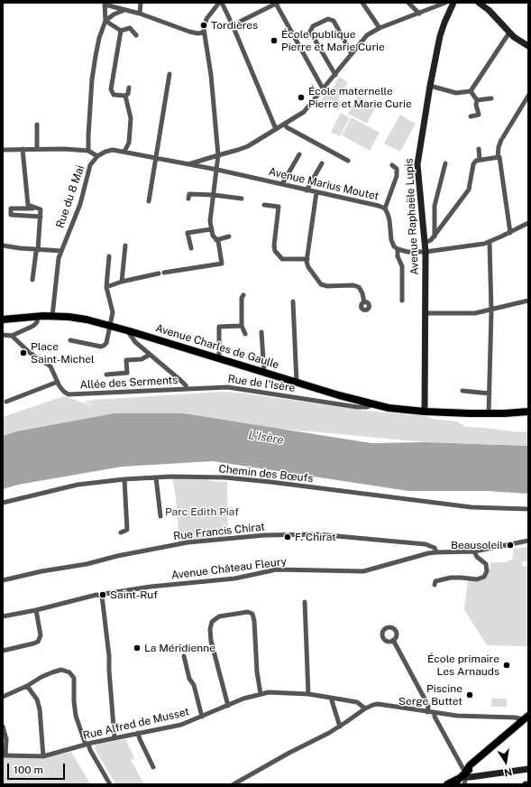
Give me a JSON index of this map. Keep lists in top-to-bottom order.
{
  "streets": {
    "main road": ["Avenue Charles de Gaulle"],
    "street": [
      "Avenue Marius Moutet",
      "Rue du 8 Mai",
      "Avenue Raphaële Lupis",
      "Allée des Serments",
      "Rue de l'Isère",
      "Chemin des Bœufs",
      "Rue Francis Chirat",
      "Avenue Château Fleury",
      "Rue Alfred de Musset"
    ]
  },
  "crossings": [
    ["Avenue Marius Moutet", "Rue du 8 Mai"],
    ["Rue du 8 Mai", "Avenue Charles de Gaulle"],
    ["Avenue Raphaële Lupis", "Avenue Charles de Gaulle"],
    ["Avenue Charles de Gaulle", "Rue de l'Isère"],
    ["Allée des Serments", "Rue de l'Isère"],
    ["Rue Francis Chirat", "Avenue Château Fleury"]
  ],
  "water": ["L'Isère"],
  "parks": ["Parc Edith Piaf"],
  "places": [
    "Tordières",
    "École publique Pierre et Marie Curie",
    "École maternelle Pierre et Marie Curie",
    "Place Saint-Michel",
    "F. Chirat",
    "Beausoleil",
    "Saint-Ruf",
    "La Méridienne",
    "École primaire Les Arnauds",
    "Piscine Serge Buttet"
  ],
  "scale_bar": "100 m",
  "north": "bottom"
}
